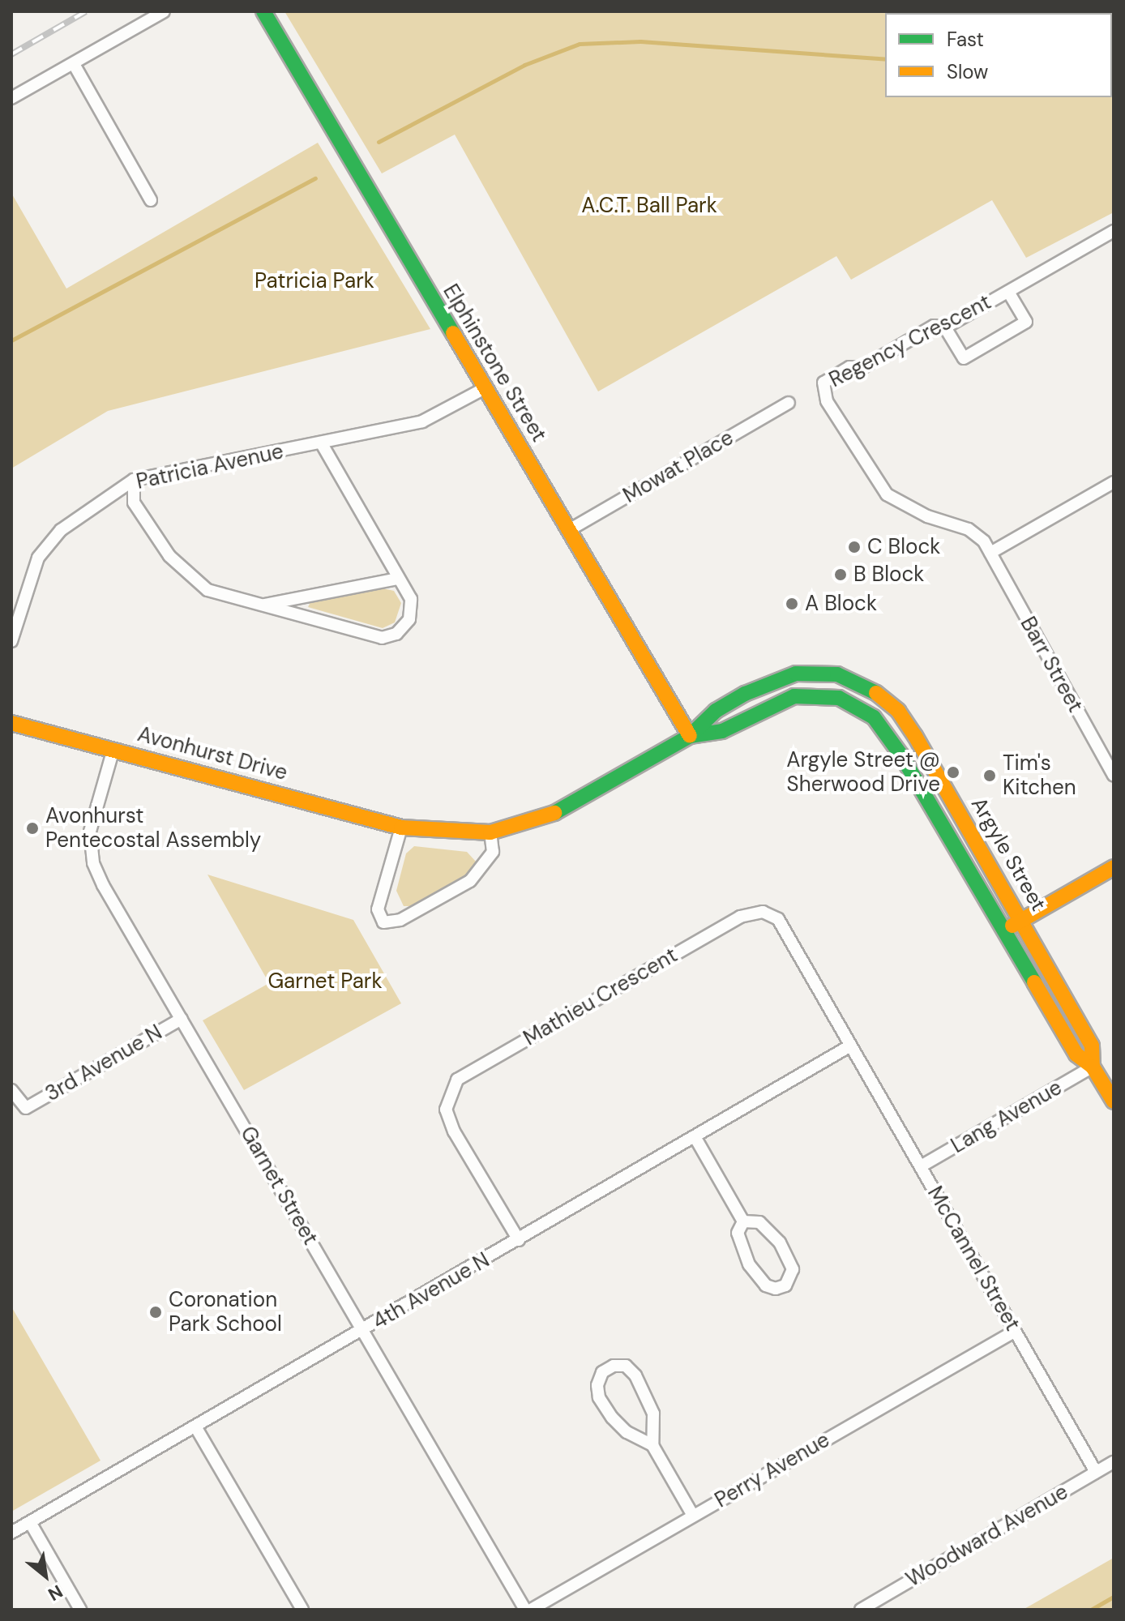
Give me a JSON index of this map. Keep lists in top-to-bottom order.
{
  "streets": {
    "street": [
      "Regency Crescent",
      "Elphinstone Street",
      "Patricia Avenue",
      "Mowat Place",
      "Barr Street",
      "Avonhurst Drive",
      "Argyle Street",
      "Mathieu Crescent",
      "3rd Avenue N",
      "Lang Avenue",
      "Garnet Street",
      "McCannel Street",
      "4th Avenue N",
      "Perry Avenue",
      "Woodward Avenue"
    ]
  },
  "crossings": [
    ["Regency Crescent", "Barr Street"],
    ["Elphinstone Street", "Patricia Avenue"],
    ["Elphinstone Street", "Mowat Place"],
    ["Elphinstone Street", "Avonhurst Drive"],
    ["Avonhurst Drive", "Argyle Street"],
    ["Avonhurst Drive", "Garnet Street"],
    ["Argyle Street", "Lang Avenue"],
    ["Mathieu Crescent", "McCannel Street"],
    ["Mathieu Crescent", "4th Avenue N"],
    ["3rd Avenue N", "Garnet Street"],
    ["Lang Avenue", "McCannel Street"],
    ["Garnet Street", "4th Avenue N"],
    ["McCannel Street", "4th Avenue N"],
    ["McCannel Street", "Perry Avenue"],
    ["McCannel Street", "Woodward Avenue"]
  ],
  "parks": ["A.C.T. Ball Park", "Patricia Park", "Garnet Park"],
  "places": [
    "C Block",
    "B Block",
    "A Block",
    "Argyle Street @ Sherwood Drive",
    "Tim's Kitchen",
    "Avonhurst Pentecostal Assembly",
    "Coronation Park School"
  ],
  "legend": ["Fast", "Slow"],
  "north": "bottom right"
}
